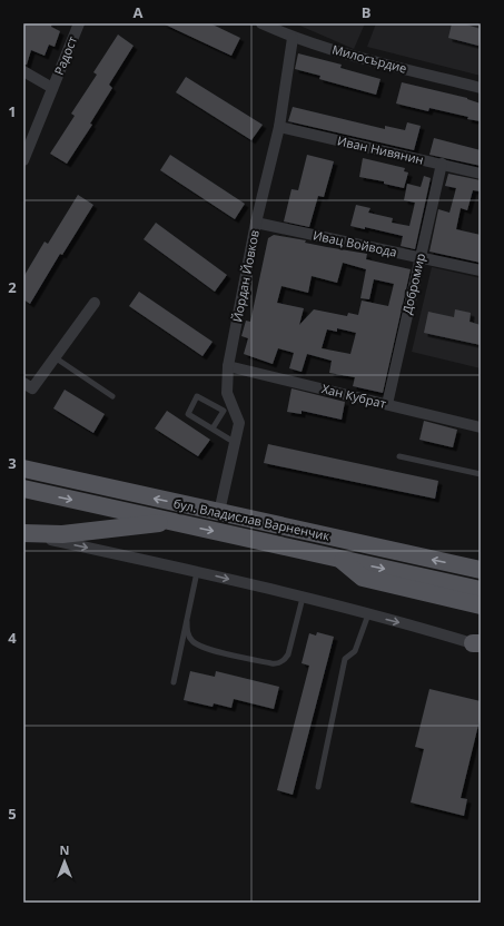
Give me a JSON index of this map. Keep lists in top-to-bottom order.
{
  "streets": {
    "main road": ["бул. Владислав Варненчик"],
    "street": [
      "Радост",
      "Милосърдие",
      "Иван Нивянин",
      "Ивац Войвода",
      "Йордан Йовков",
      "Добромир",
      "Хан Кубрат"
    ]
  },
  "crossings": [
    ["Милосърдие", "Йордан Йовков"],
    ["Иван Нивянин", "Йордан Йовков"],
    ["Иван Нивянин", "Добромир"],
    ["Ивац Войвода", "Йордан Йовков"],
    ["Ивац Войвода", "Добромир"],
    ["Йордан Йовков", "Хан Кубрат"],
    ["Йордан Йовков", "бул. Владислав Варненчик"],
    ["Добромир", "Хан Кубрат"]
  ],
  "north": "top",
  "grid": {
    "columns": ["A", "B"],
    "rows": [
      "1",
      "2",
      "3",
      "4",
      "5"
    ]
  }
}
